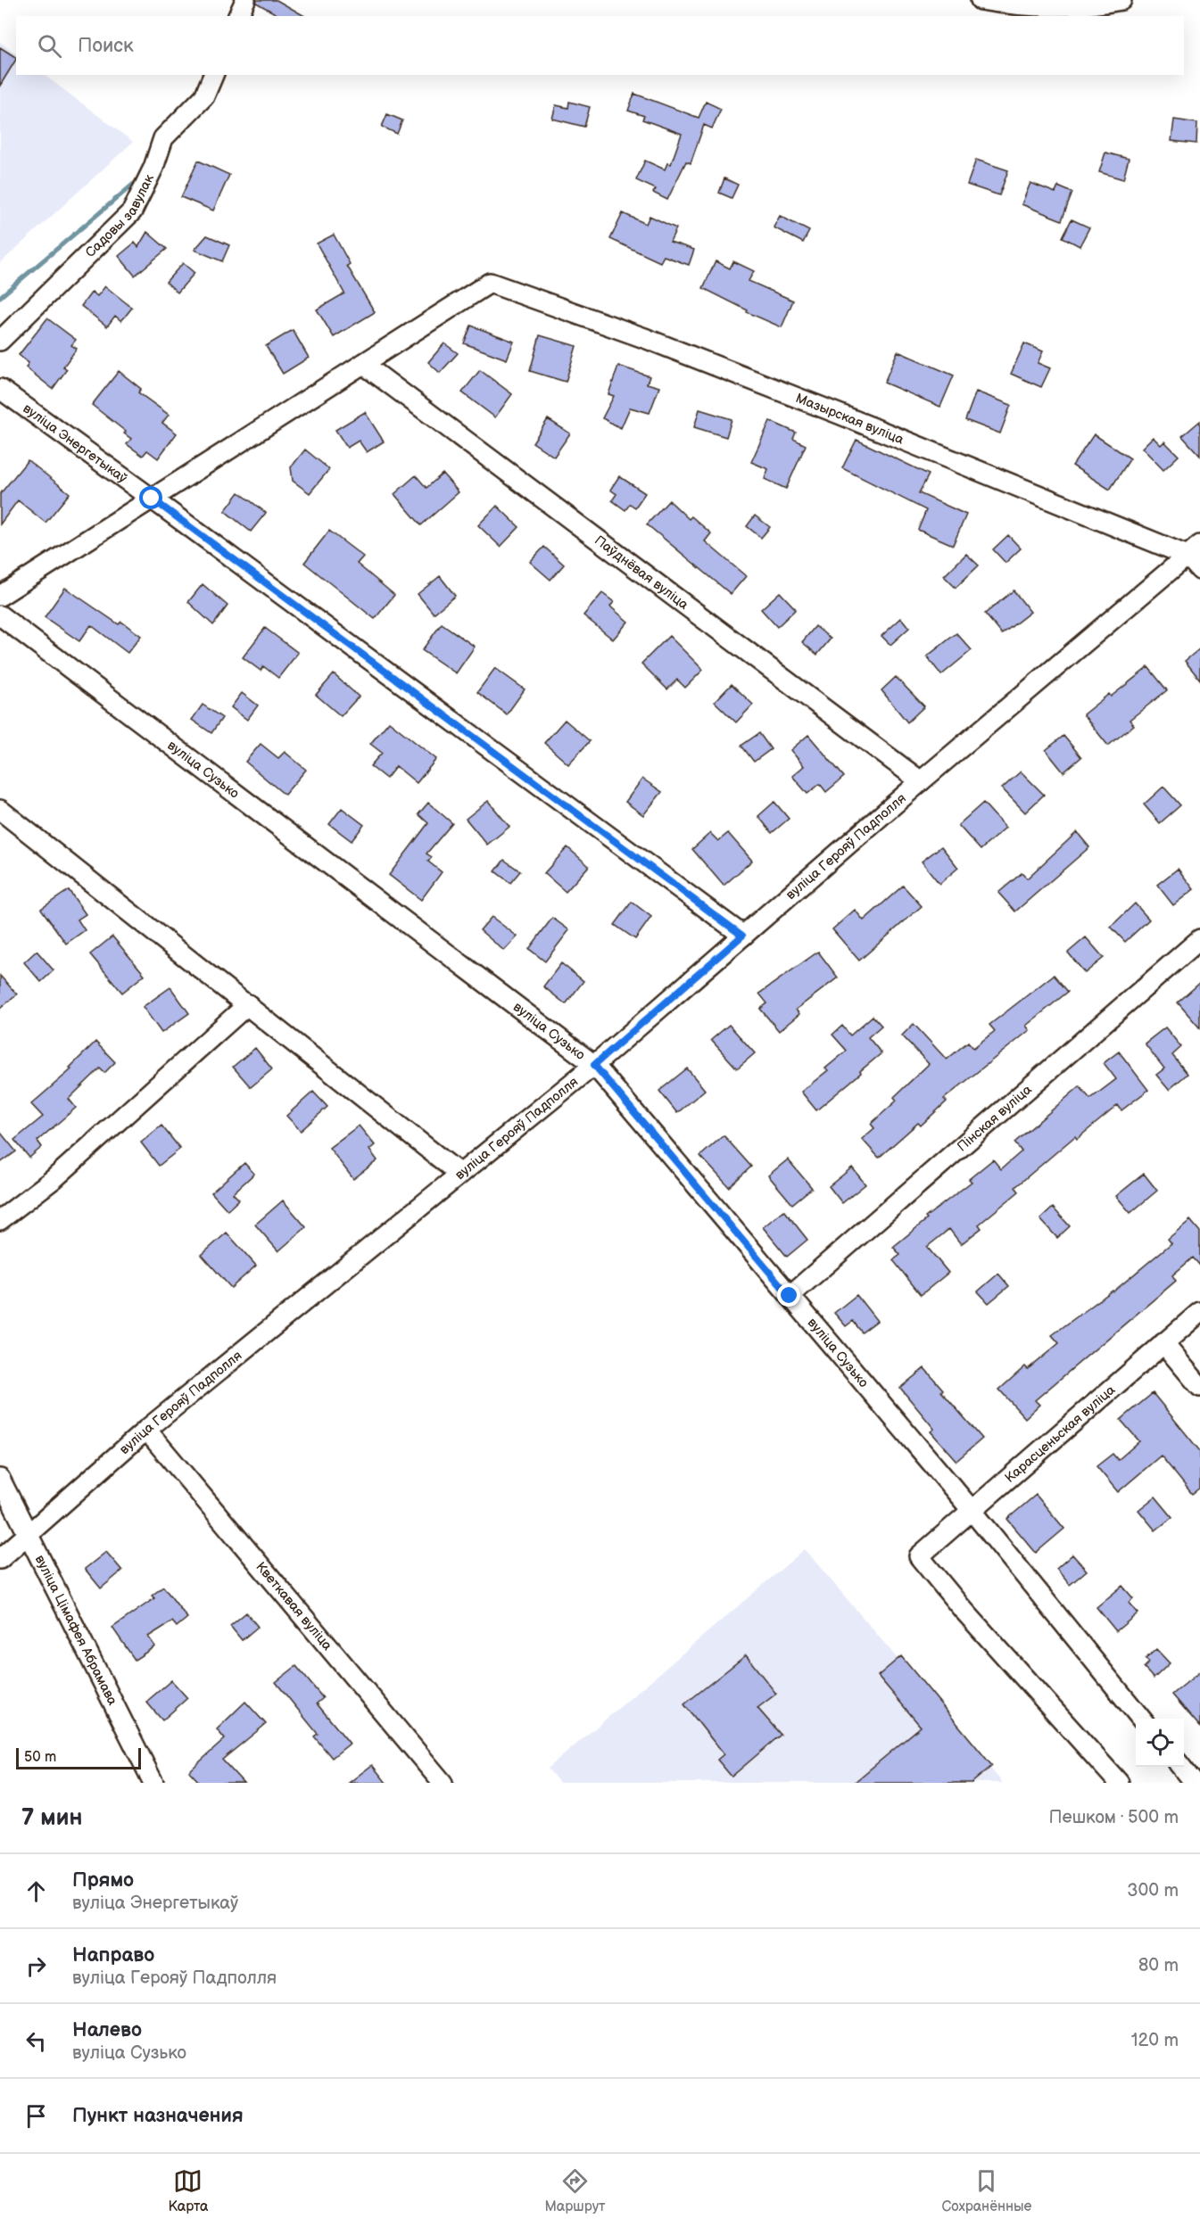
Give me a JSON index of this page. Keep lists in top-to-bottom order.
{
  "streets": {
    "street": [
      "Садовы завулак",
      "Мазырская вуліца",
      "вуліца Энергетыкаў",
      "Паўднёвая вуліца",
      "вуліца Сузько",
      "вуліца Герояў Падполля",
      "Пінская вуліца",
      "Карасценьская вуліца",
      "Кветкавая вуліца",
      "вуліца Цімафея Абрамава"
    ]
  },
  "crossings": [
    ["Мазырская вуліца", "Паўднёвая вуліца"],
    ["Мазырская вуліца", "вуліца Герояў Падполля"],
    ["вуліца Энергетыкаў", "вуліца Герояў Падполля"],
    ["Паўднёвая вуліца", "вуліца Герояў Падполля"],
    ["вуліца Сузько", "вуліца Герояў Падполля"],
    ["вуліца Сузько", "Пінская вуліца"],
    ["вуліца Сузько", "Карасценьская вуліца"],
    ["вуліца Герояў Падполля", "Кветкавая вуліца"],
    ["вуліца Герояў Падполля", "вуліца Цімафея Абрамава"]
  ],
  "scale_bar": "50 m",
  "page": {
    "search": "Поиск",
    "scale": "50 m",
    "heading": ["7 мин", "Пешком · 500 m"],
    "list": [
      ["Прямо", "вуліца Энергетыкаў", "300 m"],
      ["Направо", "вуліца Герояў Падполля", "80 m"],
      ["Налево", "вуліца Сузько", "120 m"],
      "Пункт назначения"
    ],
    "nav": ["Карта", "Маршрут", "Сохранённые"]
  }
}
